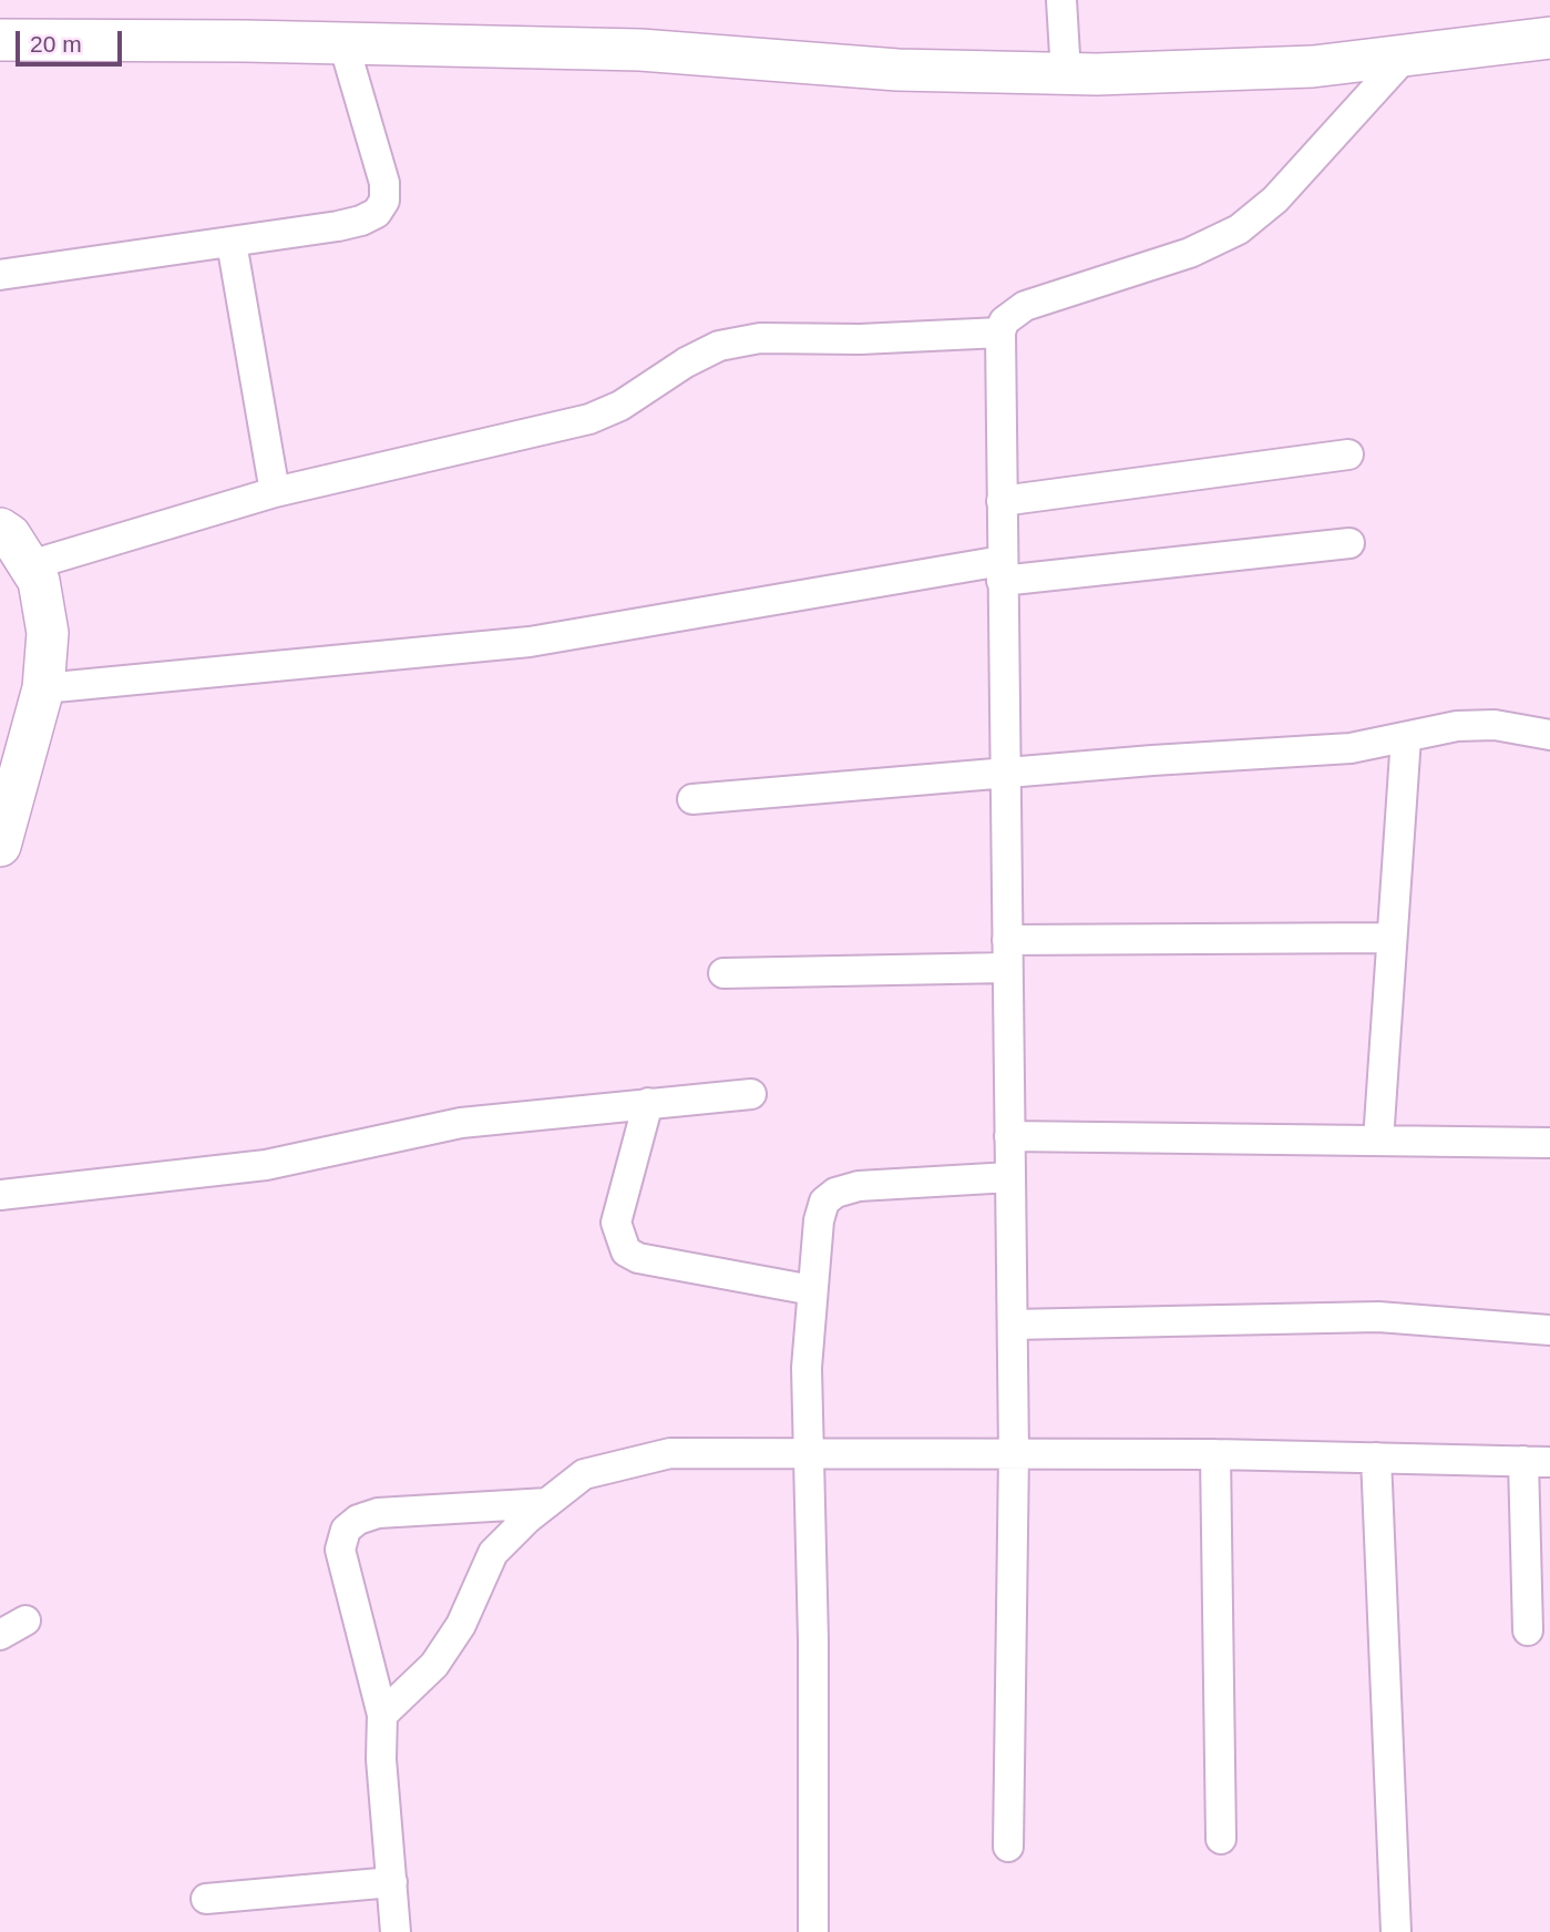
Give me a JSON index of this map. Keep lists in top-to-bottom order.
{
  "scale_bar": "20 m"
}
